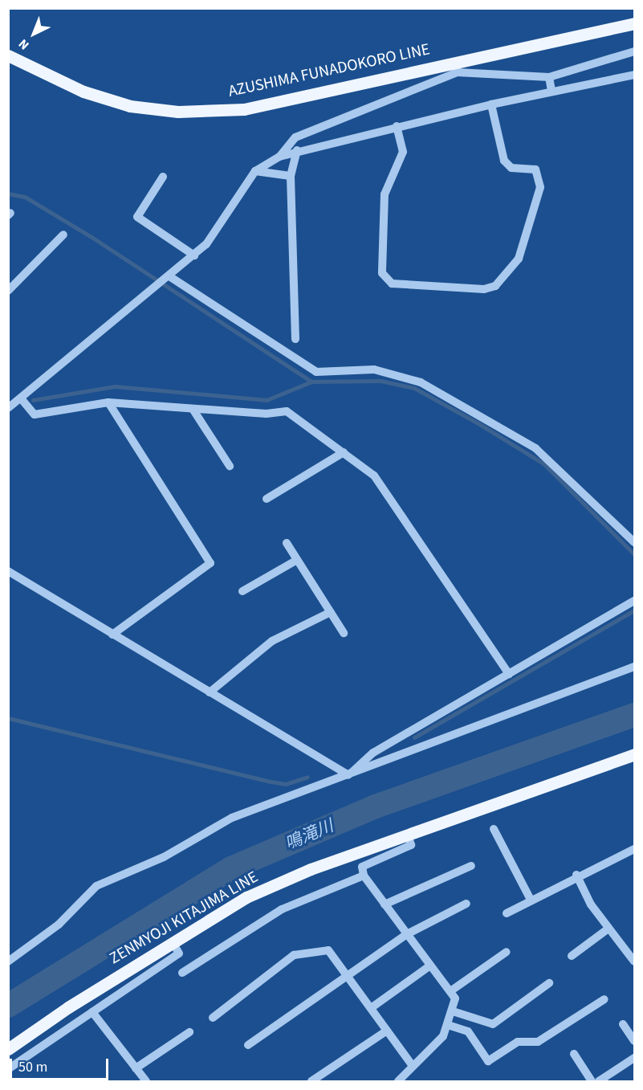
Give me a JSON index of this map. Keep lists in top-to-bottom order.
{
  "streets": {
    "main road": ["AZUSHIMA FUNADOKORO LINE", "ZENMYOJI KITAJIMA LINE"]
  },
  "water": ["鳴滝川"],
  "scale_bar": "50 m",
  "north": "bottom left"
}
